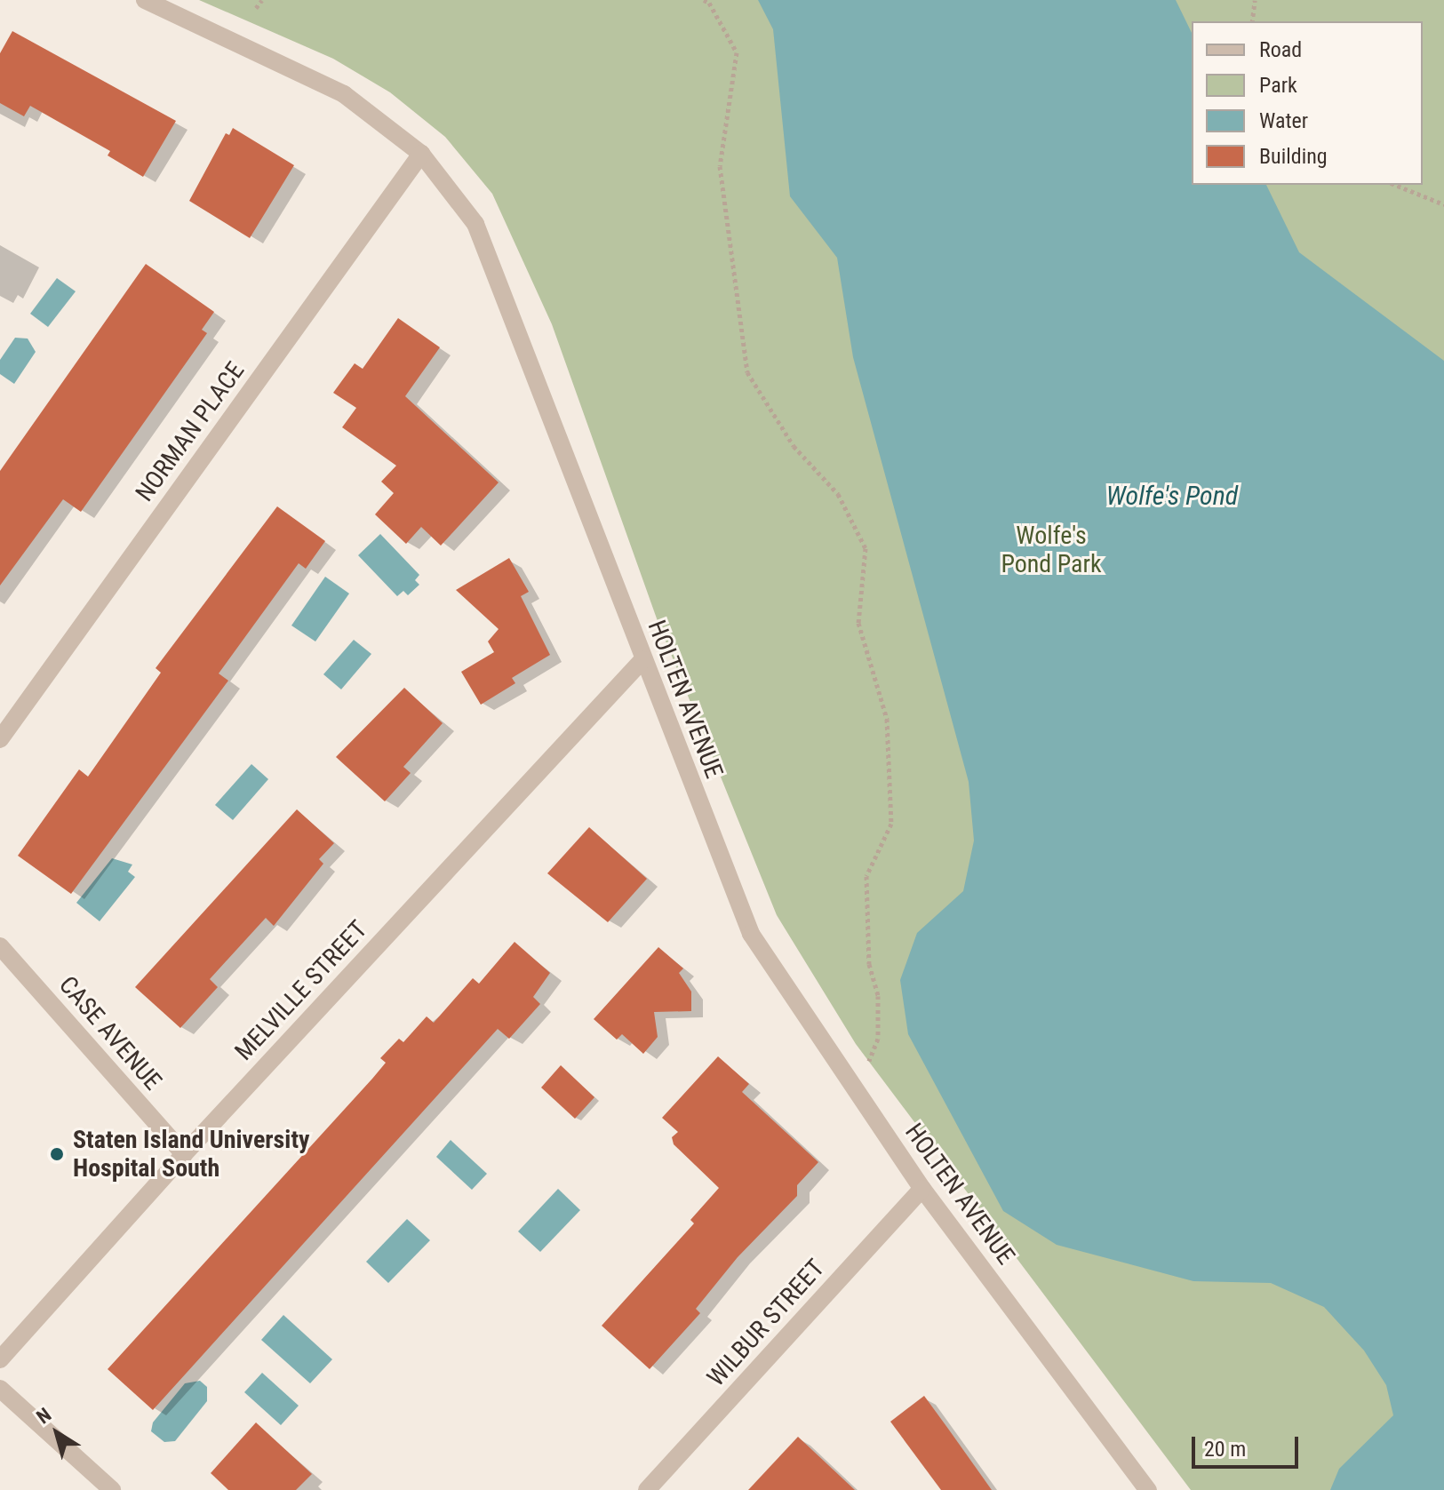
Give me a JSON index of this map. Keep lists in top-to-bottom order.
{
  "streets": {
    "street": [
      "NORMAN PLACE",
      "HOLTEN AVENUE",
      "MELVILLE STREET",
      "CASE AVENUE",
      "WILBUR STREET"
    ]
  },
  "crossings": [
    ["NORMAN PLACE", "HOLTEN AVENUE"],
    ["HOLTEN AVENUE", "MELVILLE STREET"],
    ["HOLTEN AVENUE", "WILBUR STREET"],
    ["MELVILLE STREET", "CASE AVENUE"]
  ],
  "water": ["Wolfe's Pond"],
  "parks": ["Wolfe's Pond Park"],
  "places": ["Staten Island University Hospital South"],
  "legend": [
    "Road",
    "Park",
    "Water",
    "Building"
  ],
  "scale_bar": "20 m",
  "north": "top left"
}
